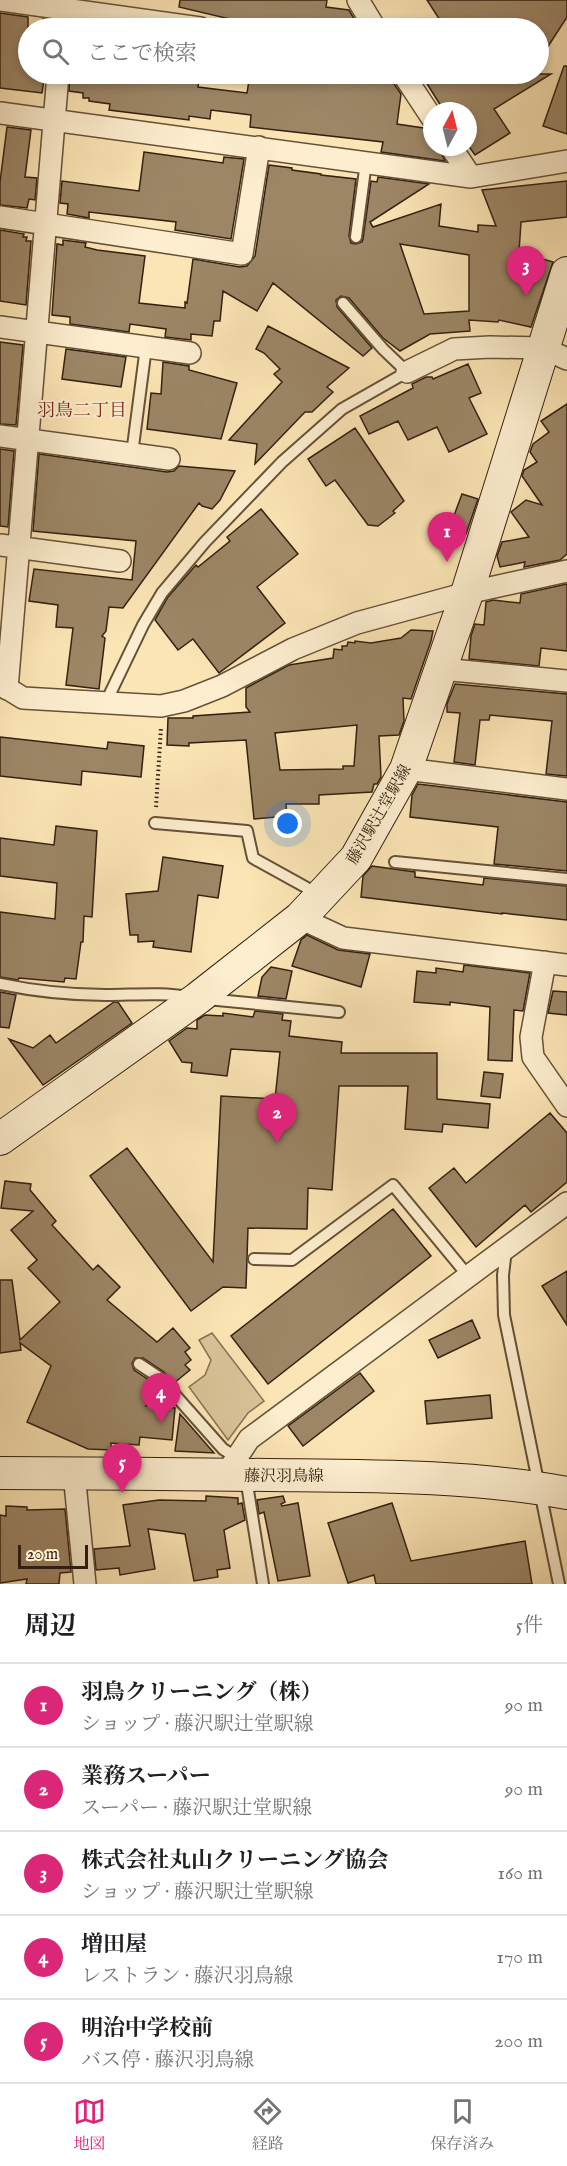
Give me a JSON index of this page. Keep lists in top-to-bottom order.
{
  "streets": {
    "main road": ["藤沢駅辻堂駅線", "藤沢羽鳥線"]
  },
  "districts": ["羽鳥二丁目"],
  "scale_bar": "20 m",
  "north": "top",
  "page": {
    "search": "ここで検索",
    "pins": [
      "3",
      "1",
      "2",
      "4",
      "5"
    ],
    "scale": "20 m",
    "heading": ["周辺", "5件"],
    "list": [
      {
        "mark": "1",
        "name": "羽鳥クリーニング（株）",
        "note": "ショップ · 藤沢駅辻堂駅線",
        "value": "90 m"
      },
      {
        "mark": "2",
        "name": "業務スーパー",
        "note": "スーパー · 藤沢駅辻堂駅線",
        "value": "90 m"
      },
      {
        "mark": "3",
        "name": "株式会社丸山クリーニング協会",
        "note": "ショップ · 藤沢駅辻堂駅線",
        "value": "160 m"
      },
      {
        "mark": "4",
        "name": "増田屋",
        "note": "レストラン · 藤沢羽鳥線",
        "value": "170 m"
      },
      {
        "mark": "5",
        "name": "明治中学校前",
        "note": "バス停 · 藤沢羽鳥線",
        "value": "200 m"
      }
    ],
    "nav": ["地図", "経路", "保存済み"]
  }
}
